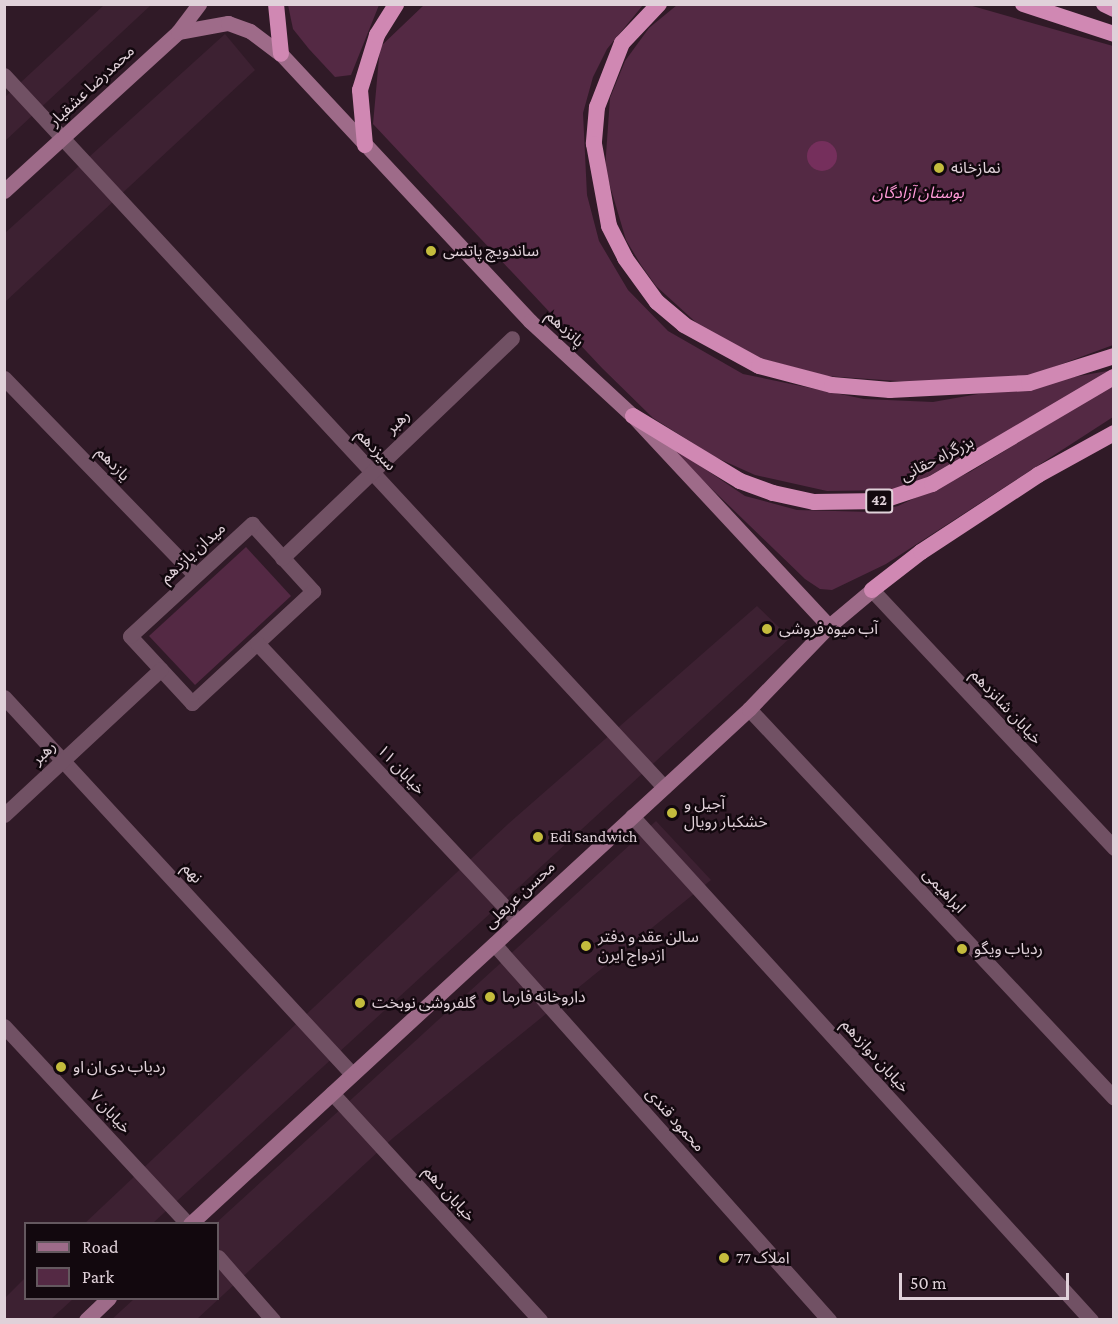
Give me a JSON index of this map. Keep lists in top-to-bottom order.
{
  "streets": {
    "highway": ["بزرگراه حقانی", "42"],
    "main road": ["محمدرضا عشقیار", "پانزدهم", "محسن عربعلی"],
    "street": [
      "رهبر",
      "سیزدهم",
      "یازدهم",
      "میدان یازدهم",
      "خیابان شانزدهم",
      "خیابان ۱۱",
      "نهم",
      "ابراهیمی",
      "خیابان دوازدهم",
      "خیابان ۷",
      "محمود قندی",
      "خیابان دهم"
    ]
  },
  "crossings": [
    ["محمدرضا عشقیار", "پانزدهم"],
    ["محمدرضا عشقیار", "سیزدهم"],
    ["پانزدهم", "بزرگراه حقانی"],
    ["پانزدهم", "محسن عربعلی"],
    ["رهبر", "سیزدهم"],
    ["رهبر", "میدان یازدهم"],
    ["رهبر", "نهم"],
    ["سیزدهم", "محسن عربعلی"],
    ["یازدهم", "میدان یازدهم"],
    ["میدان یازدهم", "خیابان ۱۱"],
    ["خیابان شانزدهم", "محسن عربعلی"],
    ["خیابان ۱۱", "محسن عربعلی"],
    ["نهم", "محسن عربعلی"],
    ["ابراهیمی", "محسن عربعلی"],
    ["محسن عربعلی", "خیابان دوازدهم"],
    ["محسن عربعلی", "محمود قندی"],
    ["محسن عربعلی", "خیابان دهم"]
  ],
  "parks": ["بوستان آزادگان"],
  "places": [
    "نمازخانه",
    "ساندویچ پاتسی",
    "آب میوه فروشی",
    "آجیل و خشکبار رویال",
    "Edi Sandwich",
    "سالن عقد و دفتر ازدواج ایرن",
    "ردیاب ویگو",
    "داروخانه فارما",
    "گلفروشی نوبخت",
    "ردیاب دی ان او",
    "املاک 77"
  ],
  "legend": ["Road", "Park"],
  "scale_bar": "50 m"
}
